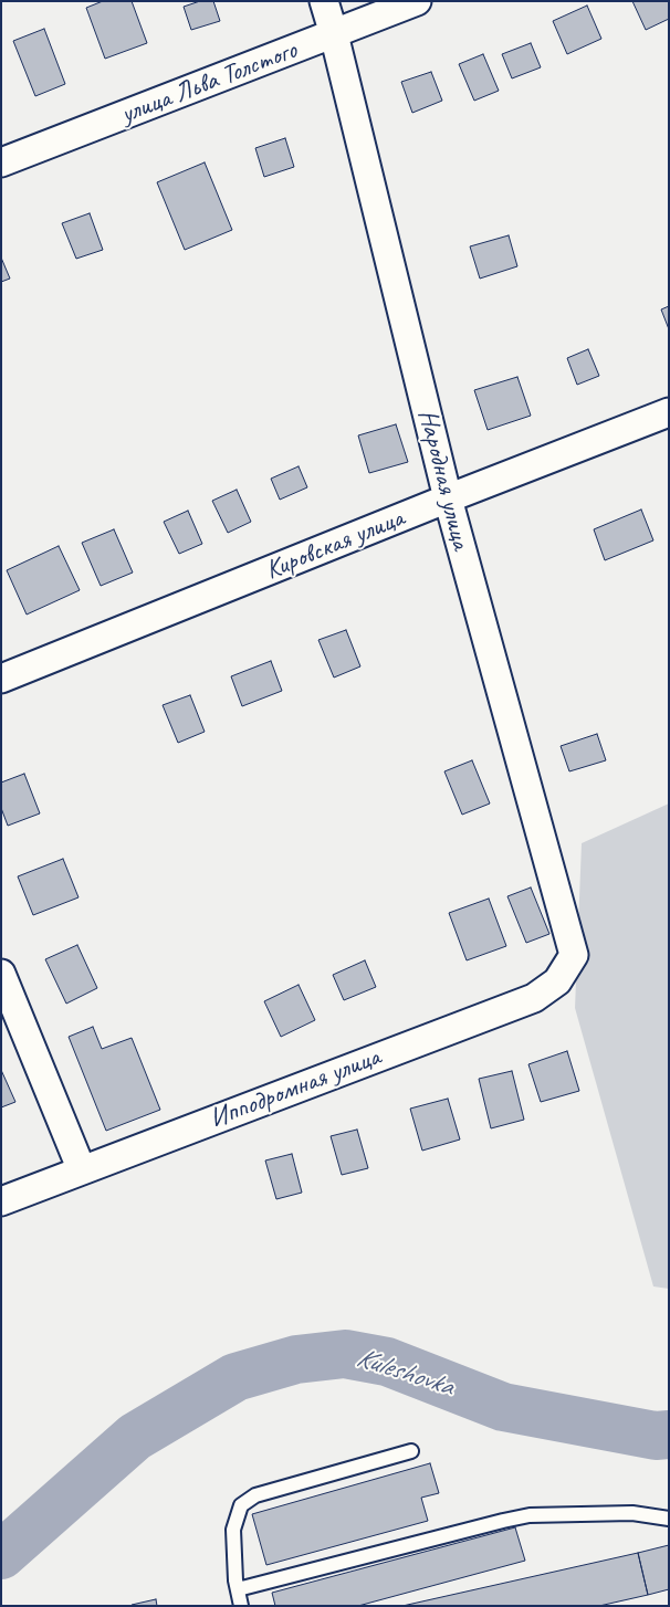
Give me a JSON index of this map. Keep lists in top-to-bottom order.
{
  "streets": {
    "street": [
      "улица Льва Толстого",
      "Народная улица",
      "Кировская улица",
      "Ипподромная улица"
    ]
  },
  "crossings": [
    ["улица Льва Толстого", "Народная улица"],
    ["Народная улица", "Кировская улица"],
    ["Народная улица", "Ипподромная улица"]
  ],
  "water": ["Kuleshovka"]
}
